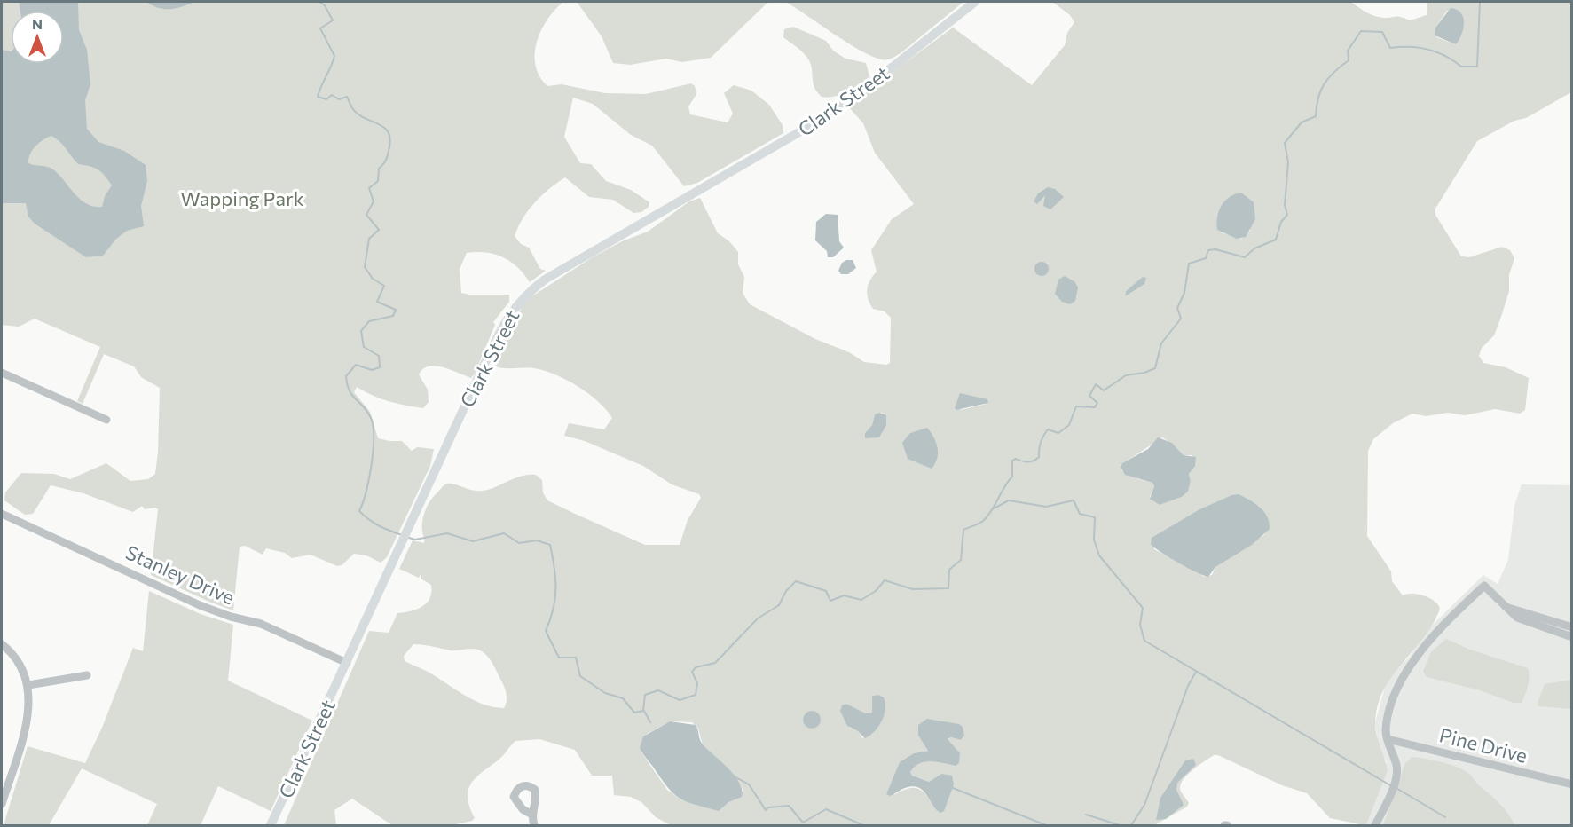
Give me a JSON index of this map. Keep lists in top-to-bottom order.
{
  "streets": {
    "main road": ["Clark Street"],
    "street": ["Stanley Drive", "Pine Drive"]
  },
  "crossings": [
    ["Clark Street", "Stanley Drive"]
  ],
  "parks": ["Wapping Park"],
  "north": "top"
}
